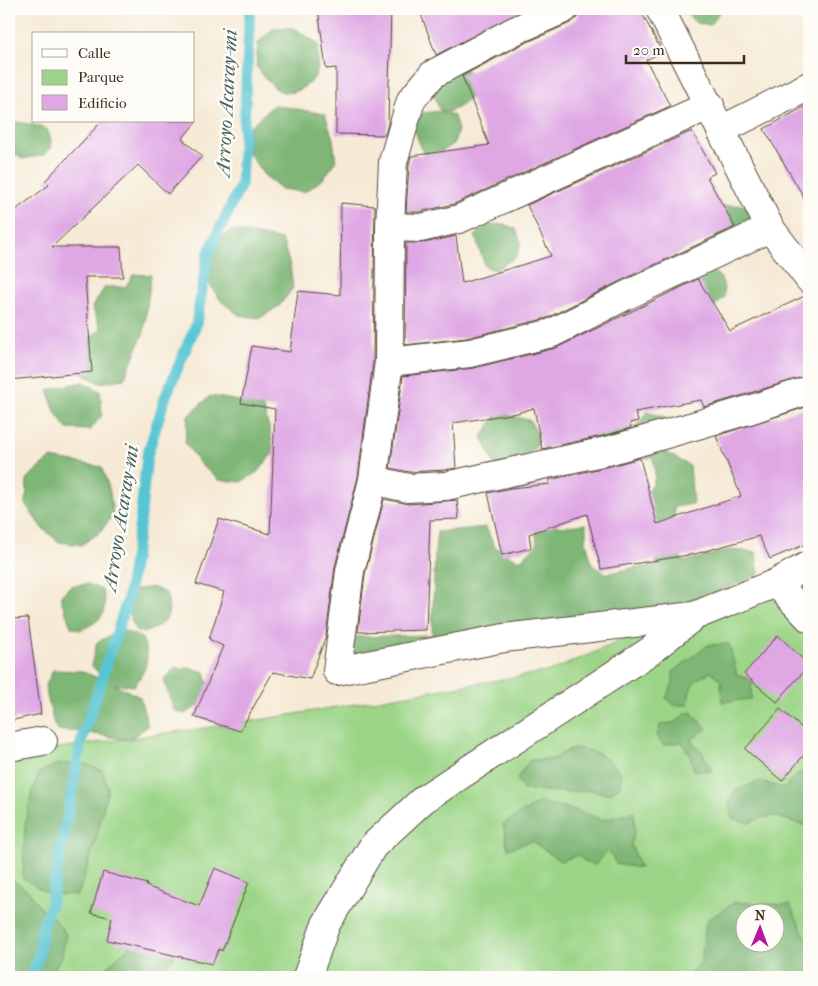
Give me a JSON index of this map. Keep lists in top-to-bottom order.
{
  "water": ["Arroyo Acaray-mi"],
  "legend": ["Calle", "Parque", "Edificio"],
  "scale_bar": "20 m",
  "north": "top"
}
